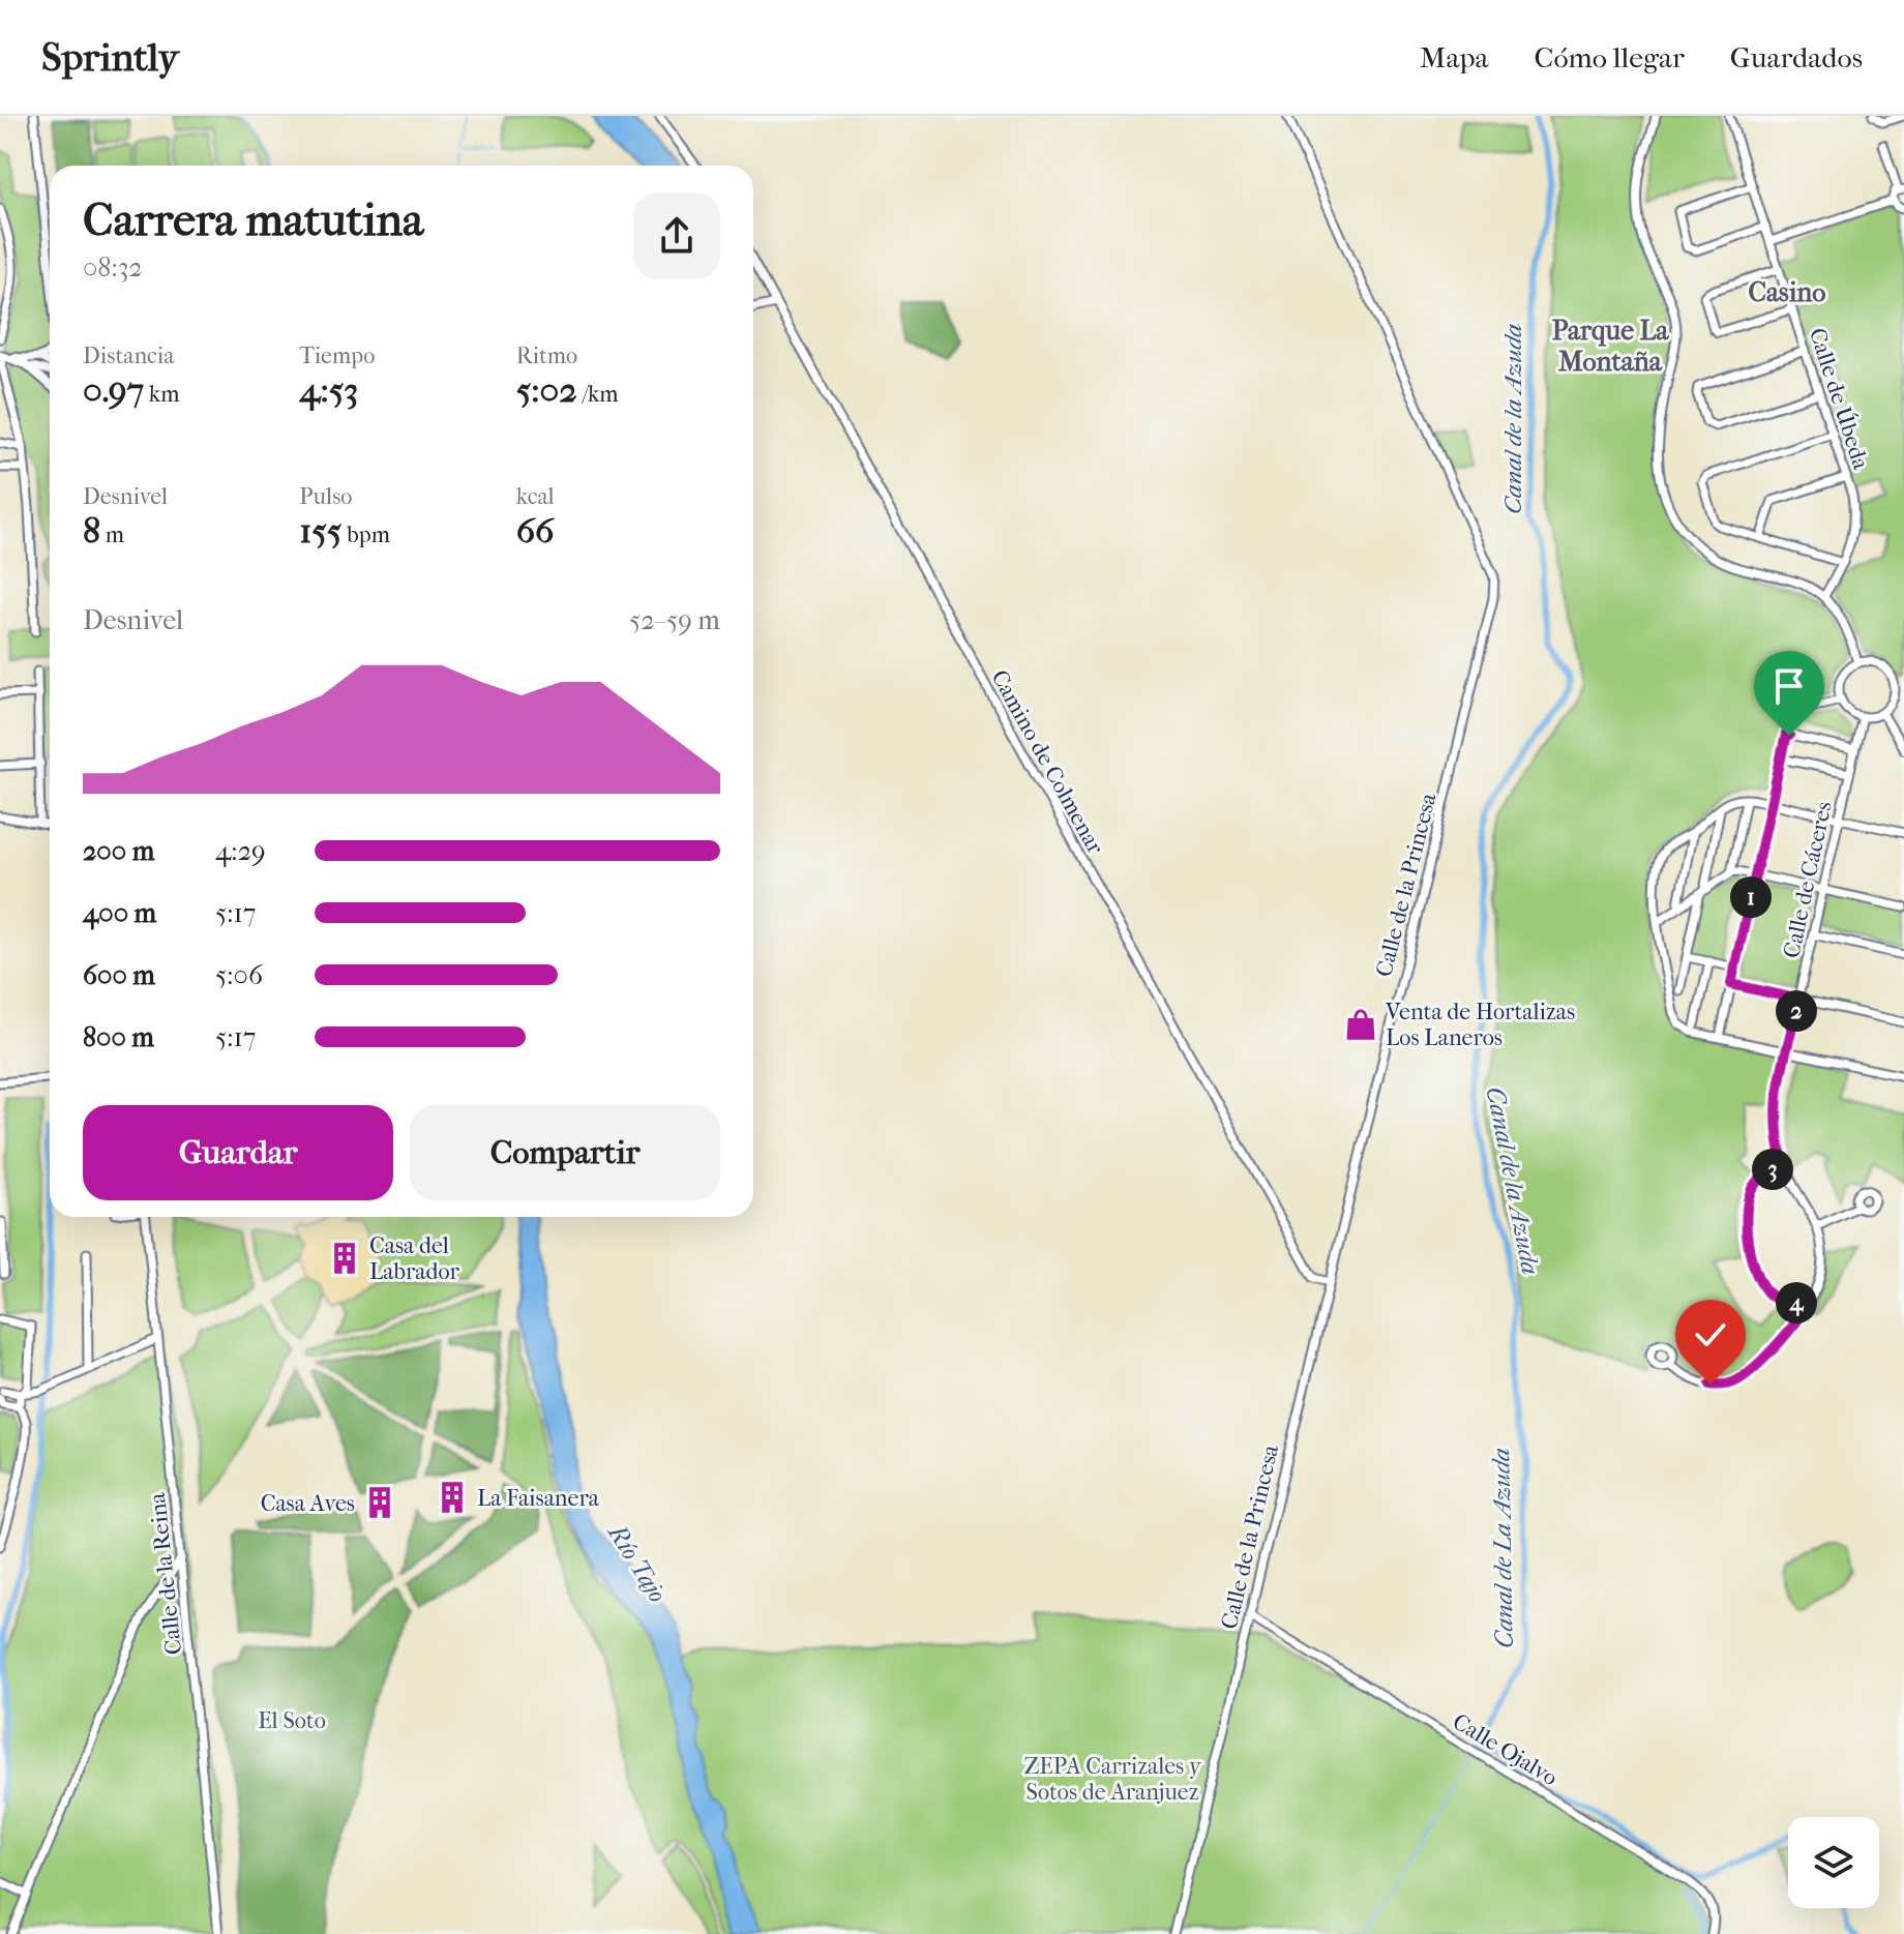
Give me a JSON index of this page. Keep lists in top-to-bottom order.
{
  "streets": {
    "street": [
      "Calle de Úbeda",
      "Camino de Colmenar",
      "Calle de Cáceres",
      "Calle de la Princesa",
      "Calle de la Reina",
      "Calle Ojalvo"
    ]
  },
  "crossings": [
    ["Camino de Colmenar", "Calle de la Princesa"],
    ["Calle de la Princesa", "Calle Ojalvo"]
  ],
  "districts": ["Casino", "Parque La Montaña"],
  "water": ["Canal de la Azuda", "Canal de La Azuda", "Río Tajo"],
  "parks": ["El Soto", "ZEPA Carrizales y Sotos de Aranjuez"],
  "places": {
    "shop": ["Venta de Hortalizas Los Laneros"],
    "building": ["Casa del Labrador", "La Faisanera", "Casa Aves"]
  },
  "page": {
    "header": "Sprintly",
    "nav": ["Mapa", "Cómo llegar", "Guardados"],
    "heading": ["Carrera matutina", "08:32"],
    "stats": [
      ["Distancia", "0.97 km"],
      ["Tiempo", "4:53"],
      ["Ritmo", "5:02 /km"],
      ["Desnivel", "8 m"],
      ["Pulso", "155 bpm"],
      ["kcal", "66"]
    ],
    "chart": ["Desnivel", "52–59 m"],
    "list": [
      {
        "name": "200 m",
        "note": "4:29"
      },
      {
        "name": "400 m",
        "note": "5:17"
      },
      {
        "name": "600 m",
        "note": "5:06"
      },
      {
        "name": "800 m",
        "note": "5:17"
      }
    ],
    "pins": [
      "1",
      "2",
      "3",
      "4"
    ],
    "buttons": ["Guardar", "Compartir"]
  }
}
